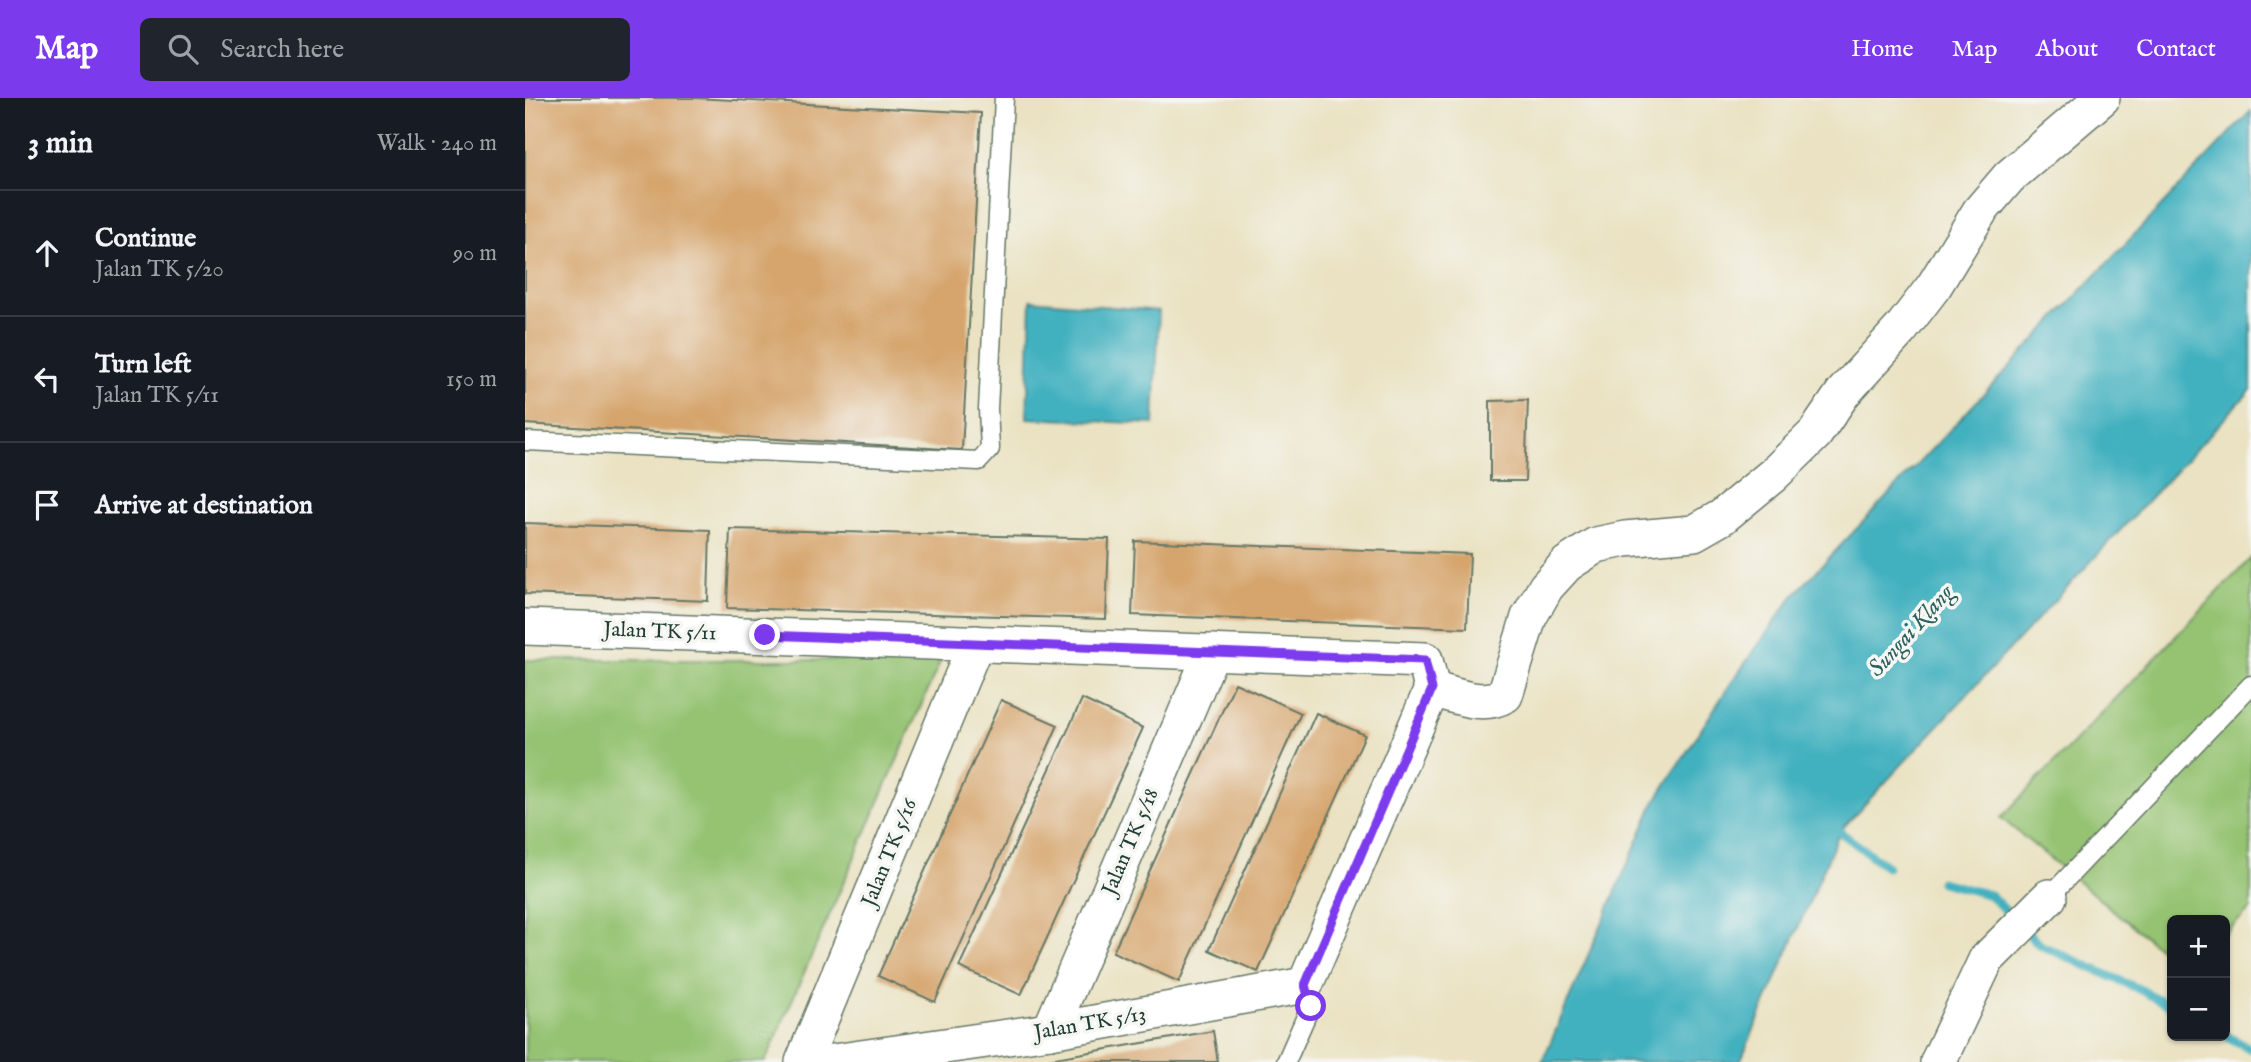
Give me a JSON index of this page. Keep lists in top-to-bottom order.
{
  "streets": {
    "street": [
      "Jalan TK 5/11",
      "Jalan TK 5/18",
      "Jalan TK 5/16",
      "Jalan TK 5/13"
    ]
  },
  "crossings": [
    ["Jalan TK 5/11", "Jalan TK 5/18"],
    ["Jalan TK 5/11", "Jalan TK 5/16"],
    ["Jalan TK 5/18", "Jalan TK 5/13"]
  ],
  "water": ["Sungai Klang"],
  "page": {
    "header": "Map",
    "search": "Search here",
    "nav": [
      "Home",
      "Map",
      "About",
      "Contact"
    ],
    "heading": ["3 min", "Walk · 240 m"],
    "list": [
      ["Continue", "Jalan TK 5/20", "90 m"],
      ["Turn left", "Jalan TK 5/11", "150 m"],
      "Arrive at destination"
    ],
    "map_buttons": ["+", "−"]
  }
}
